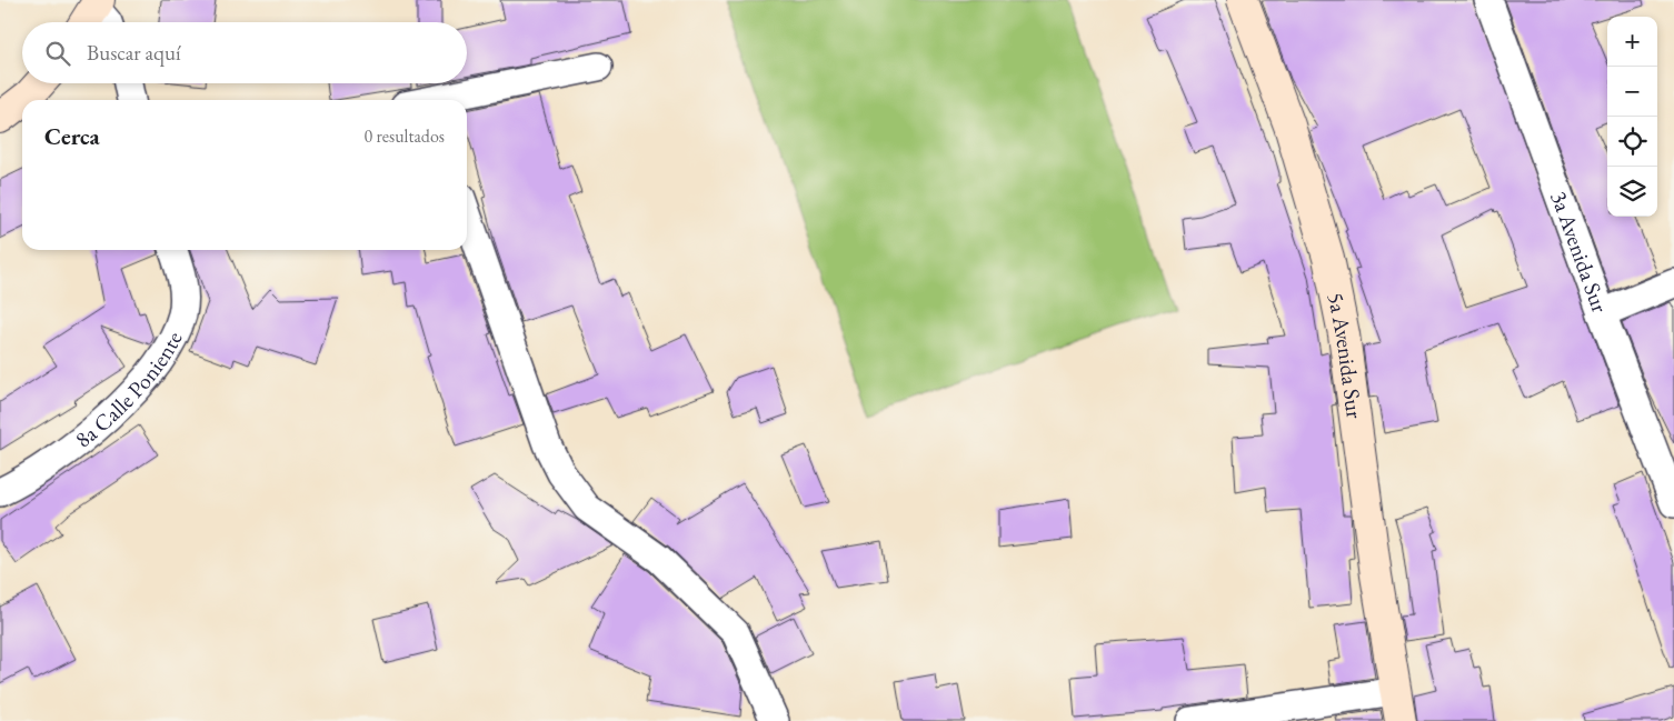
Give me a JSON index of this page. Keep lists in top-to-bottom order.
{
  "streets": {
    "street": ["3a Avenida Sur", "5a Avenida Sur", "8a Calle Poniente"]
  },
  "page": {
    "map_buttons": ["+", "−"],
    "search": "Buscar aquí",
    "heading": ["Cerca", "0 resultados"]
  }
}
